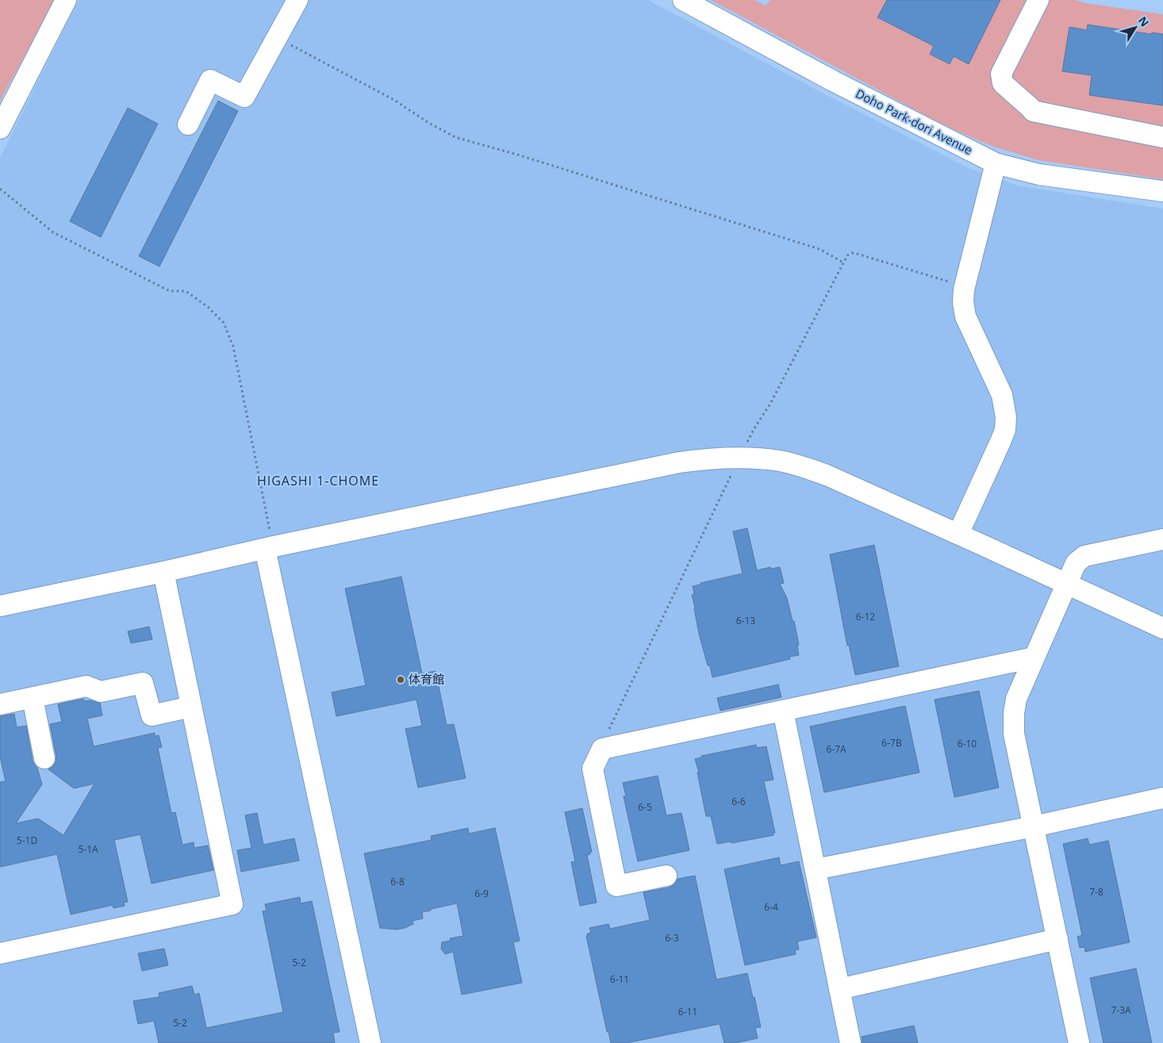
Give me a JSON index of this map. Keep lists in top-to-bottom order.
{
  "streets": {
    "street": ["Doho Park-dori Avenue"]
  },
  "districts": ["HIGASHI 1-CHOME"],
  "places": ["体育館"],
  "house_numbers": [
    "6-12",
    "6-13",
    "6-7B",
    "6-10",
    "6-7A",
    "6-6",
    "6-5",
    "5-1D",
    "5-1A",
    "6-8",
    "7-8",
    "6-9",
    "6-4",
    "6-3",
    "5-2",
    "6-11",
    "7-3A",
    "6-11",
    "5-2"
  ],
  "north": "top right"
}
